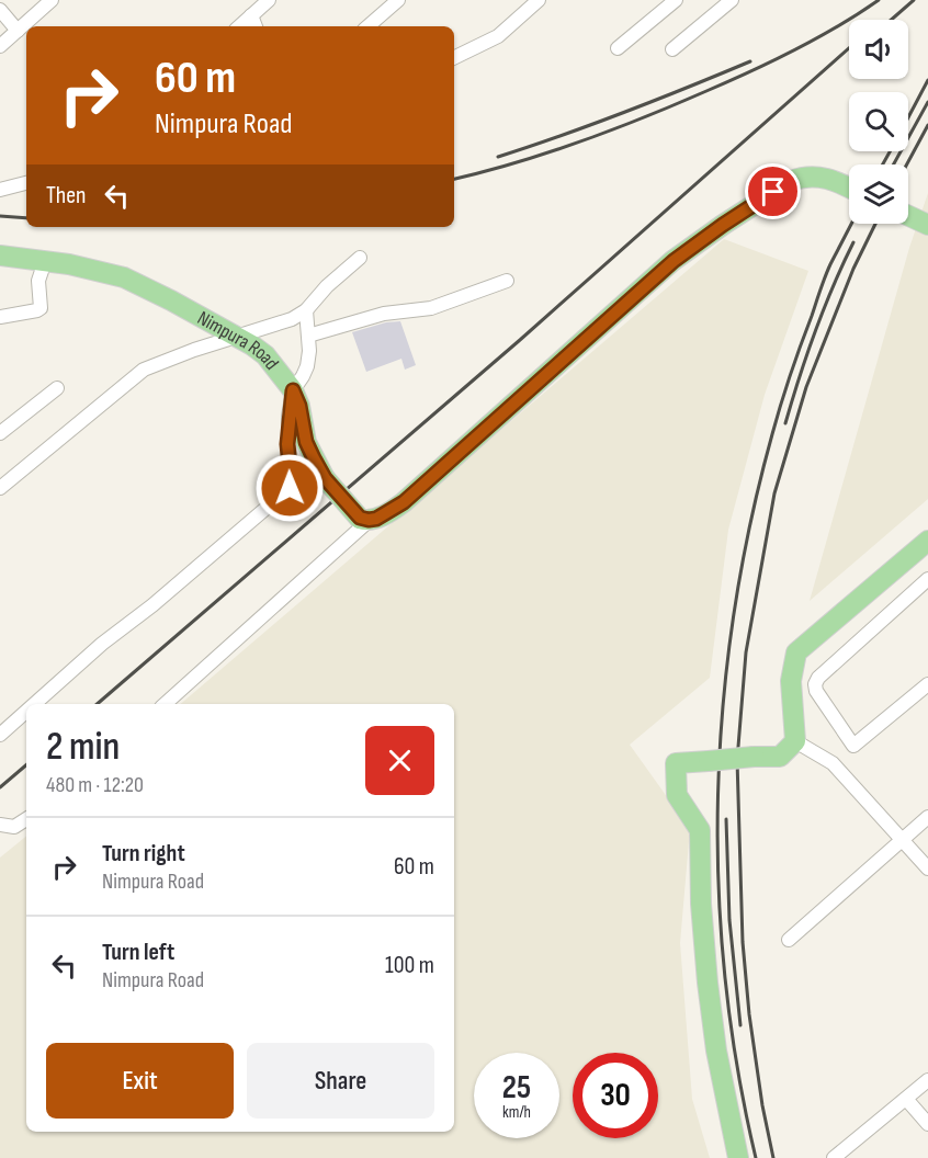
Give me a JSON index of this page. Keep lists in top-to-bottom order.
{
  "streets": {
    "main road": ["Nimpura Road"]
  },
  "page": {
    "turn": ["60 m", "Nimpura Road"],
    "then": "Then",
    "heading": ["2 min", "480 m · 12:20"],
    "list": [
      {
        "name": "Turn right",
        "note": "Nimpura Road",
        "value": "60 m"
      },
      {
        "name": "Turn left",
        "note": "Nimpura Road",
        "value": "100 m"
      }
    ],
    "buttons": ["Exit", "Share"],
    "speed": "25 km/h",
    "limit": "30"
  }
}
